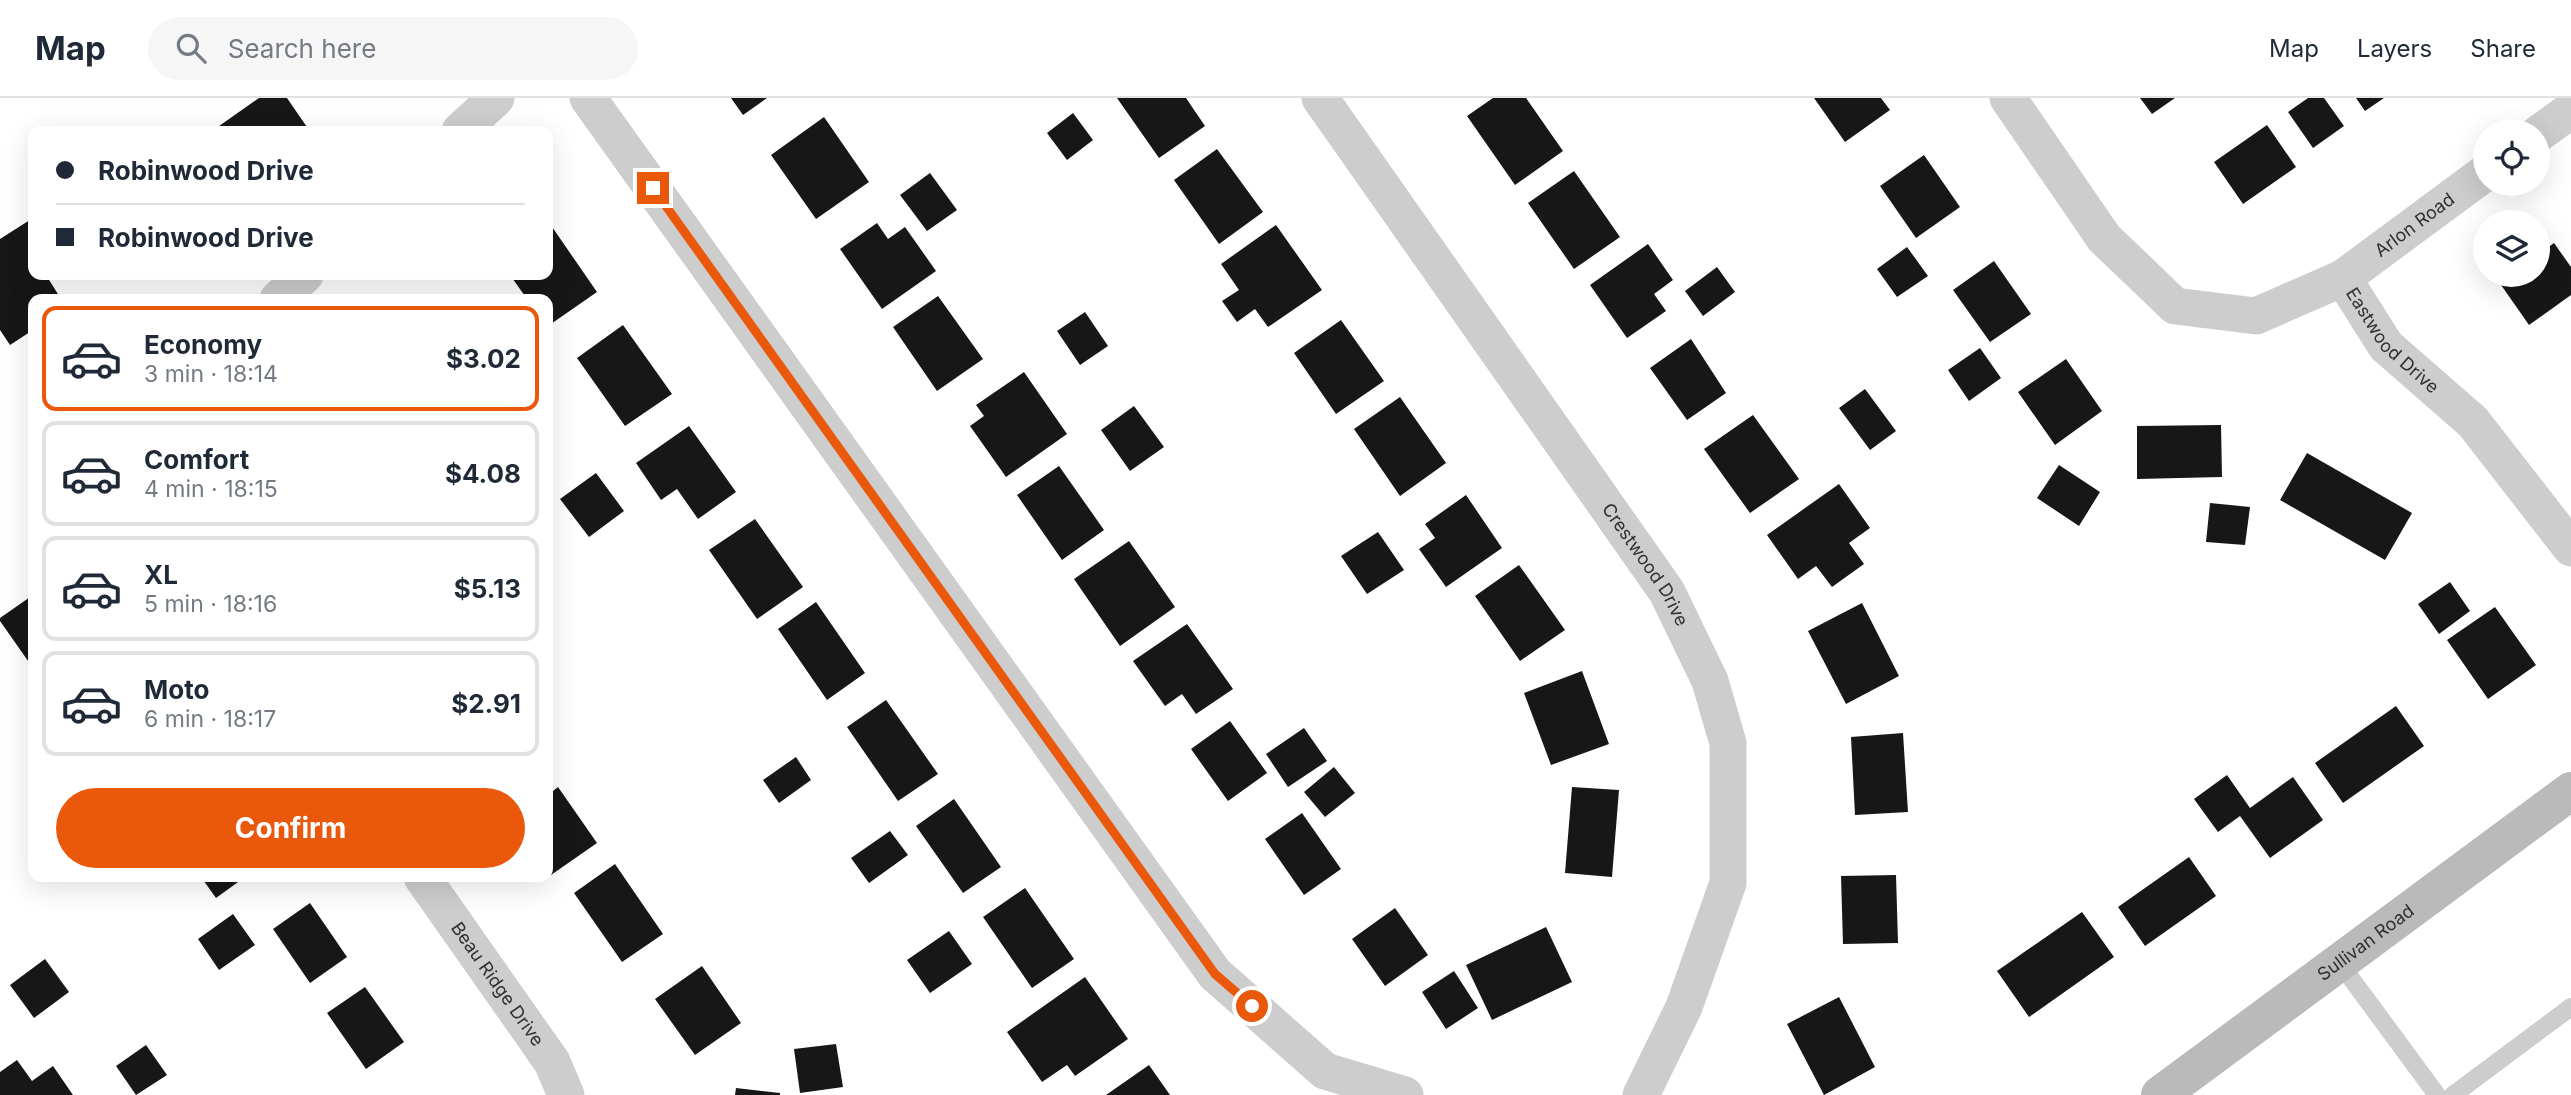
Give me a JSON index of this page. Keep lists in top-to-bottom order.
{
  "streets": {
    "street": [
      "Arlon Road",
      "Eastwood Drive",
      "Crestwood Drive",
      "Sullivan Road",
      "Beau Ridge Drive"
    ]
  },
  "crossings": [
    ["Arlon Road", "Eastwood Drive"]
  ],
  "page": {
    "header": "Map",
    "search": "Search here",
    "nav": ["Map", "Layers", "Share"],
    "banner": ["Robinwood Drive", "Robinwood Drive"],
    "list": [
      {
        "name": "Economy",
        "note": "3 min · 18:14",
        "value": "$3.02"
      },
      {
        "name": "Comfort",
        "note": "4 min · 18:15",
        "value": "$4.08"
      },
      {
        "name": "XL",
        "note": "5 min · 18:16",
        "value": "$5.13"
      },
      {
        "name": "Moto",
        "note": "6 min · 18:17",
        "value": "$2.91"
      }
    ],
    "buttons": "Confirm"
  }
}
